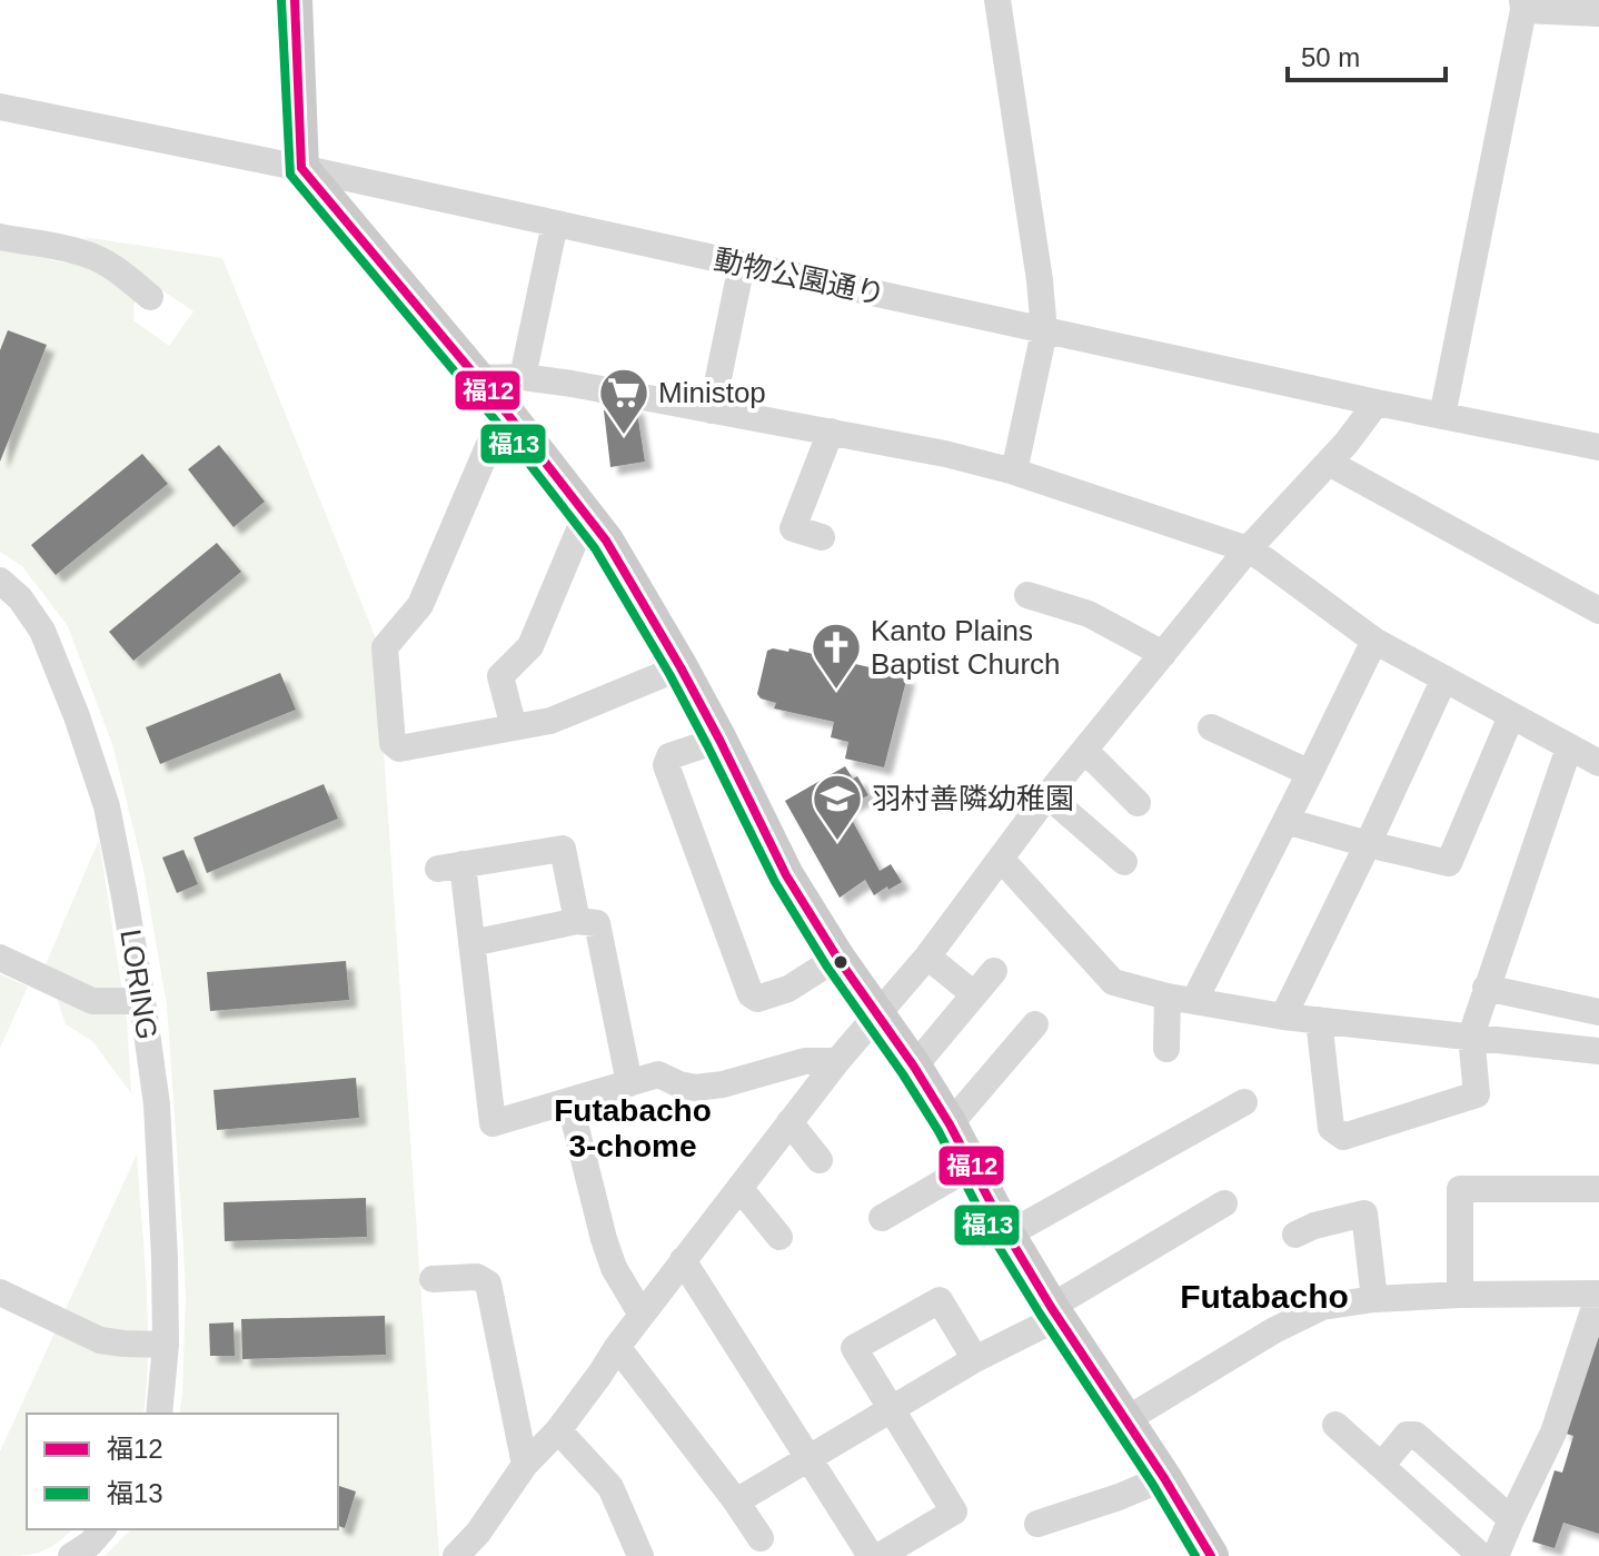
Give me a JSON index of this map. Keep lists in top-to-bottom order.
{
  "streets": {
    "street": ["動物公園通り", "LORING"]
  },
  "districts": ["Futabacho 3-chome", "Futabacho"],
  "places": {
    "supermarket": ["Ministop"],
    "church": ["Kanto Plains Baptist Church"],
    "school or university": ["羽村善隣幼稚園"]
  },
  "lines": ["transit line 福12", "transit line 福13"],
  "legend": ["福12", "福13"],
  "scale_bar": "50 m"
}
